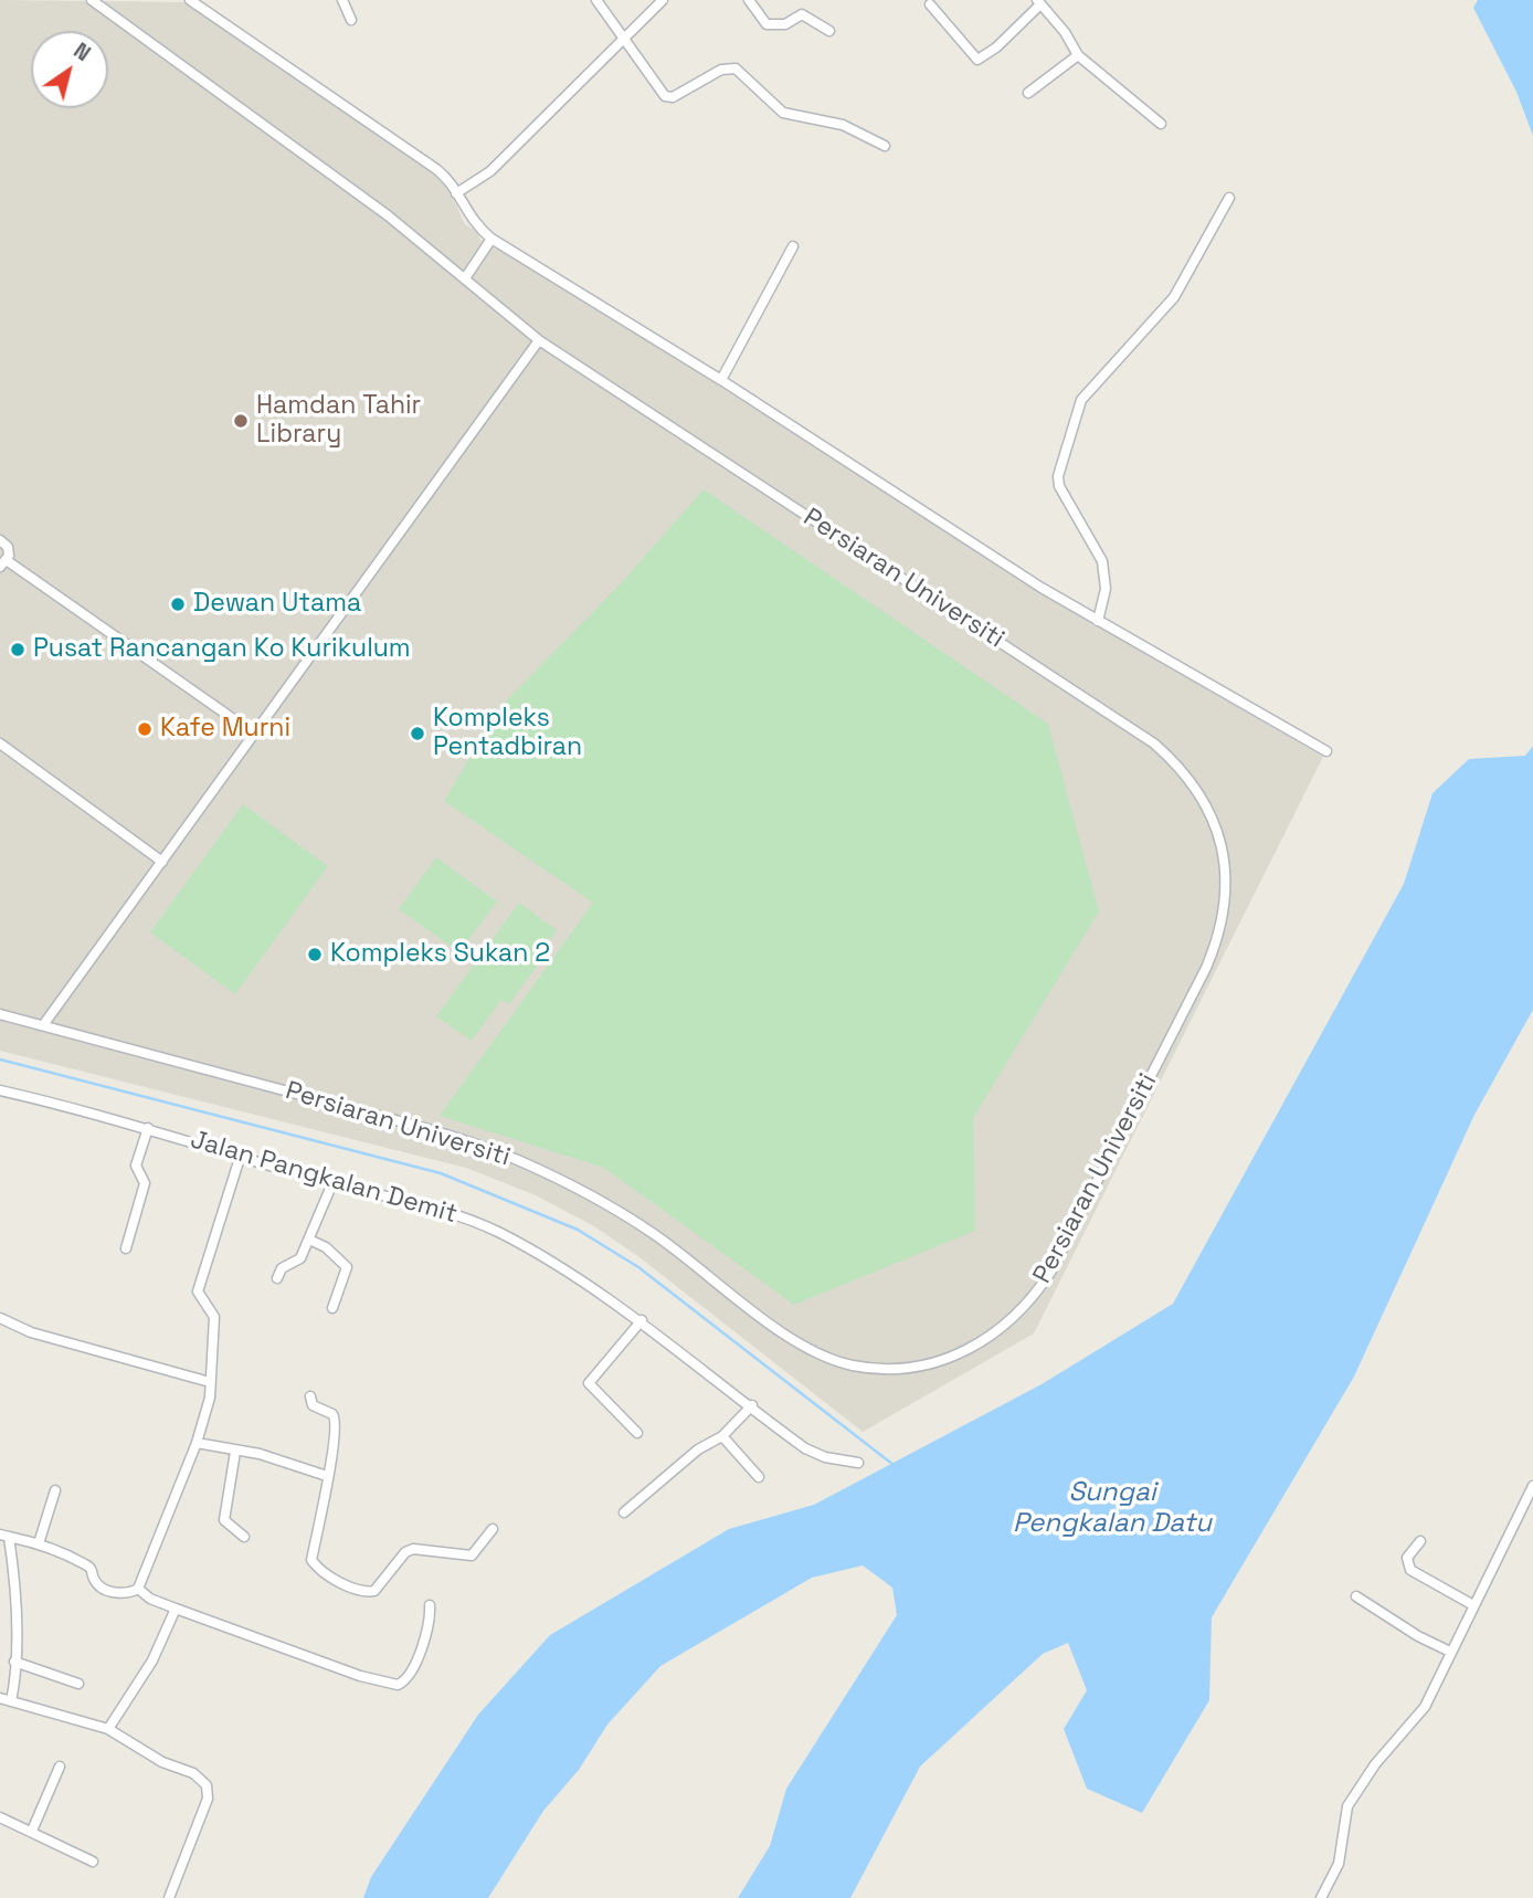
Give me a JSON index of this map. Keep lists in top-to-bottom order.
{
  "streets": {
    "street": ["Persiaran Universiti", "Jalan Pangkalan Demit"]
  },
  "water": ["Sungai Pengkalan Datu"],
  "places": [
    "Hamdan Tahir Library",
    "Dewan Utama",
    "Pusat Rancangan Ko Kurikulum",
    "Kafe Murni",
    "Kompleks Pentadbiran",
    "Kompleks Sukan 2"
  ],
  "north": "top right"
}
